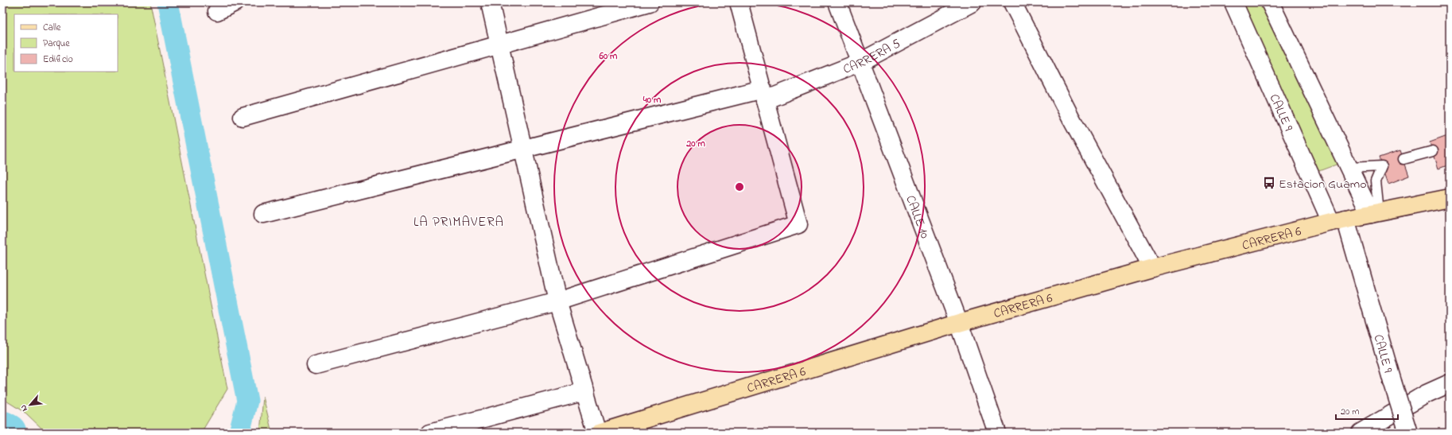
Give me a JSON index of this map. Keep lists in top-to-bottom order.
{
  "streets": {
    "main road": ["CARRERA 6"],
    "street": ["CARRERA 5", "CALLE 9", "CALLE 10"]
  },
  "crossings": [
    ["CARRERA 5", "CALLE 10"],
    ["CALLE 9", "CARRERA 6"],
    ["CALLE 10", "CARRERA 6"]
  ],
  "districts": ["LA PRIMAVERA"],
  "places": {
    "bus stop": ["Estacion Guamo"]
  },
  "legend": ["Calle", "Parque", "Edificio"],
  "scale_bar": "20 m",
  "north": "bottom left",
  "rings": ["60 m", "40 m", "20 m"]
}
